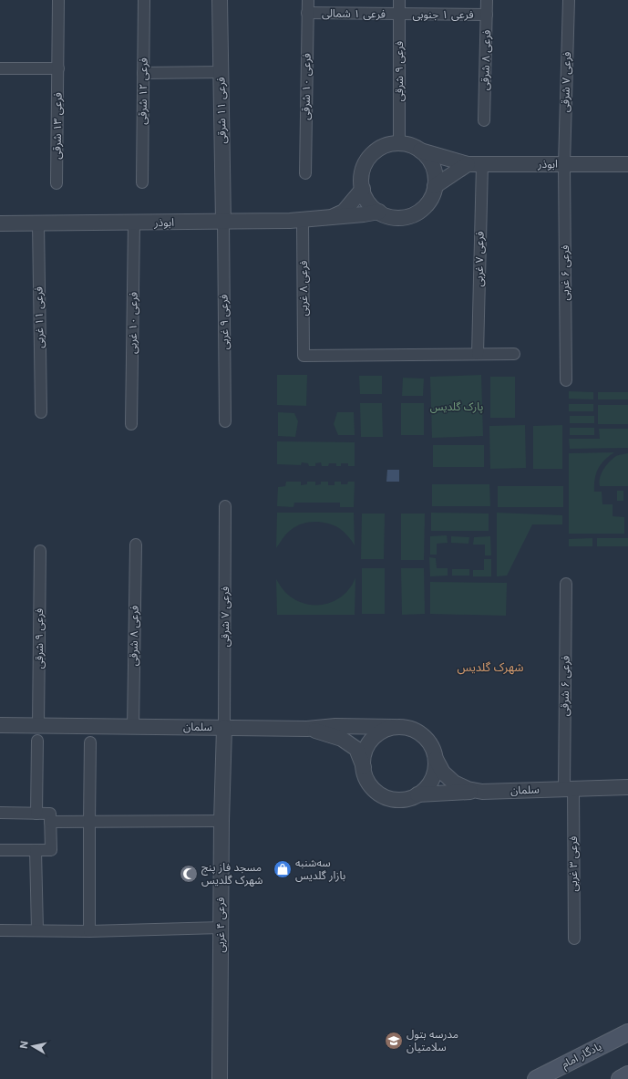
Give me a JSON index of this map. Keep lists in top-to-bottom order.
{
  "streets": {
    "main road": ["یادگار امام"],
    "street": [
      "فرعی ۱ شمالی",
      "فرعی ۱ جنوبی",
      "فرعی ۸ شرقی",
      "فرعی ۹ شرقی",
      "فرعی ۷ شرقی",
      "فرعی ۱۰ شرقی",
      "فرعی ۱۲ شرقی",
      "فرعی ۱۱ شرقی",
      "فرعی ۱۳ شرقی",
      "ابوذر",
      "فرعی ۷ غربی",
      "فرعی ۶ غربی",
      "فرعی ۸ غربی",
      "فرعی ۱۱ غربی",
      "فرعی ۹ غربی",
      "فرعی ۱۰ غربی",
      "فرعی ۶ شرقی",
      "سلمان",
      "فرعی ۳ غربی",
      "فرعی ۴ غربی"
    ]
  },
  "crossings": [
    ["فرعی ۱ شمالی", "فرعی ۱ جنوبی"],
    ["فرعی ۱ شمالی", "فرعی ۹ شرقی"],
    ["فرعی ۱ شمالی", "فرعی ۱۰ شرقی"],
    ["فرعی ۱ جنوبی", "فرعی ۸ شرقی"],
    ["فرعی ۱ جنوبی", "فرعی ۹ شرقی"],
    ["فرعی ۸ شرقی", "سلمان"],
    ["فرعی ۹ شرقی", "ابوذر"],
    ["فرعی ۹ شرقی", "سلمان"],
    ["فرعی ۷ شرقی", "ابوذر"],
    ["فرعی ۷ شرقی", "فرعی ۶ غربی"],
    ["فرعی ۷ شرقی", "سلمان"],
    ["فرعی ۷ شرقی", "فرعی ۴ غربی"],
    ["فرعی ۱۱ شرقی", "ابوذر"],
    ["فرعی ۱۱ شرقی", "فرعی ۹ غربی"],
    ["ابوذر", "فرعی ۷ غربی"],
    ["ابوذر", "فرعی ۶ غربی"],
    ["ابوذر", "فرعی ۸ غربی"],
    ["ابوذر", "فرعی ۱۱ غربی"],
    ["ابوذر", "فرعی ۹ غربی"],
    ["ابوذر", "فرعی ۱۰ غربی"],
    ["فرعی ۷ غربی", "فرعی ۸ غربی"],
    ["فرعی ۶ شرقی", "سلمان"],
    ["فرعی ۶ شرقی", "فرعی ۳ غربی"],
    ["سلمان", "فرعی ۳ غربی"],
    ["سلمان", "فرعی ۴ غربی"]
  ],
  "districts": ["شهرک گلدیس"],
  "parks": ["پارک گلدیس"],
  "places": {
    "shop": ["سه‌شنبه بازار گلدیس"],
    "mosque": ["مسجد فاز پنج شهرک گلدیس"],
    "school or university": ["مدرسه بتول سلامتیان"]
  },
  "north": "left"
}
